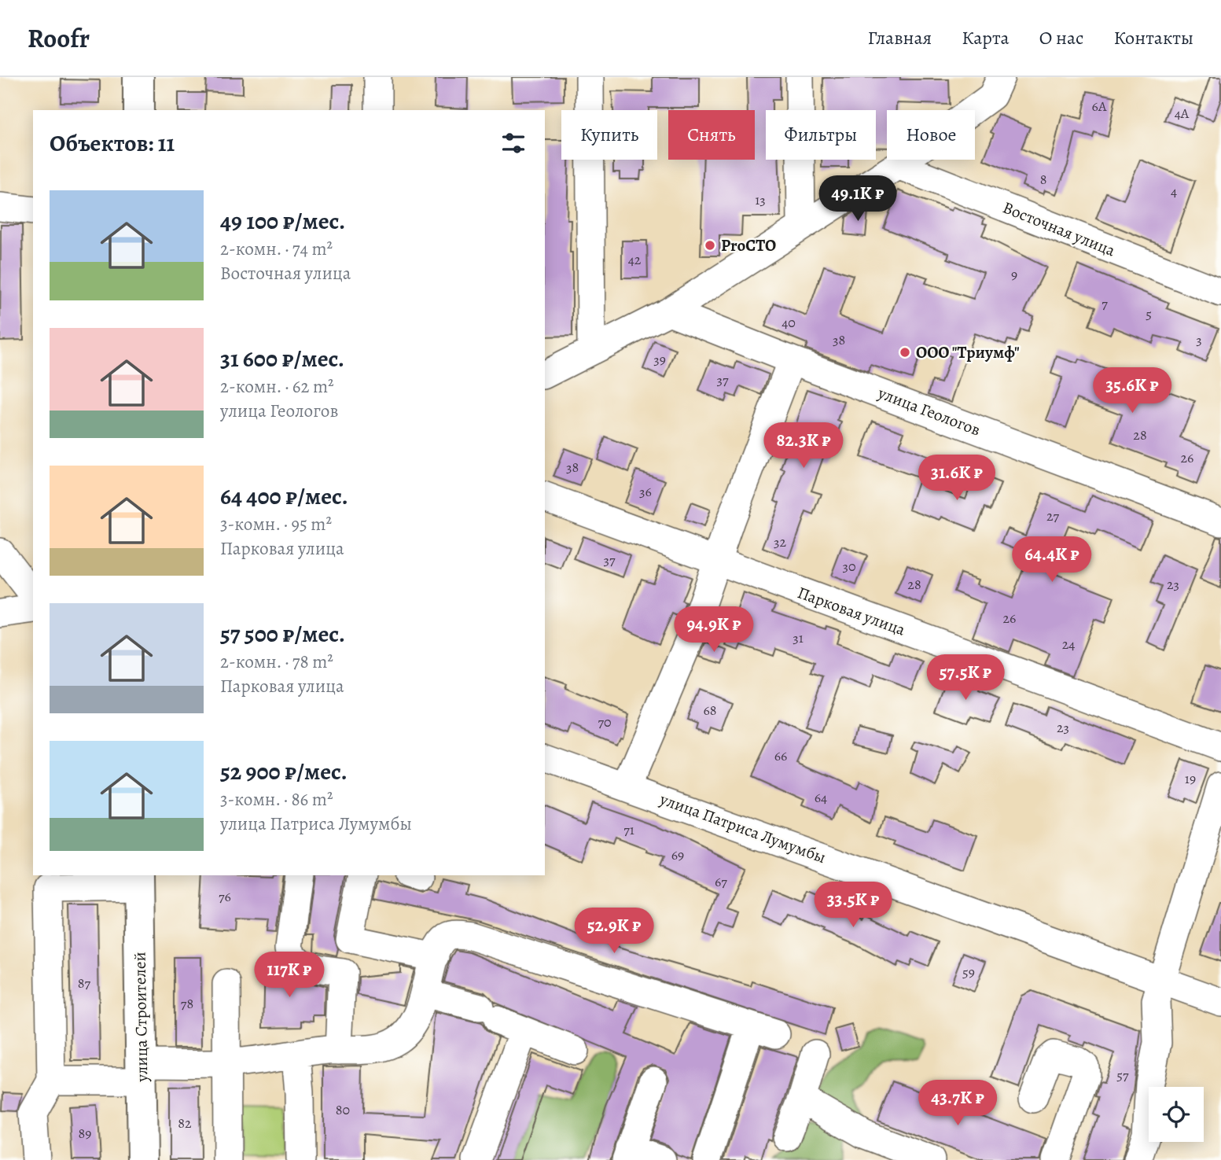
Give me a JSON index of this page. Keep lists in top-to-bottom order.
{
  "streets": {
    "main road": ["улица Строителей"],
    "street": [
      "Восточная улица",
      "улица Геологов",
      "Парковая улица",
      "улица Патриса Лумумбы"
    ]
  },
  "places": ["ProСТО", "ООО \"Триумф\""],
  "house_numbers": [
    "6А",
    "4А",
    "8",
    "4",
    "13",
    "42",
    "9",
    "7",
    "5",
    "40",
    "38",
    "3",
    "39",
    "37",
    "28",
    "26",
    "38",
    "36",
    "27",
    "32",
    "37",
    "30",
    "28",
    "23",
    "26",
    "31",
    "24",
    "68",
    "70",
    "23",
    "66",
    "19",
    "64",
    "71",
    "69",
    "67",
    "76",
    "59",
    "87",
    "78",
    "57",
    "80",
    "82",
    "89"
  ],
  "page": {
    "header": "Roofr",
    "nav": [
      "Главная",
      "Карта",
      "О нас",
      "Контакты"
    ],
    "chip": [
      "Купить",
      "Снять",
      "Фильтры",
      "Новое"
    ],
    "heading": "Объектов: 11",
    "price": [
      "49.1K ₽",
      "35.6K ₽",
      "82.3K ₽",
      "31.6K ₽",
      "64.4K ₽",
      "94.9K ₽",
      "57.5K ₽",
      "33.5K ₽",
      "52.9K ₽",
      "117K ₽",
      "43.7K ₽"
    ],
    "list": [
      {
        "name": "49 100 ₽/мес.",
        "note": "2-комн. · 74 m² · Восточная улица"
      },
      {
        "name": "31 600 ₽/мес.",
        "note": "2-комн. · 62 m² · улица Геологов"
      },
      {
        "name": "64 400 ₽/мес.",
        "note": "3-комн. · 95 m² · Парковая улица"
      },
      {
        "name": "57 500 ₽/мес.",
        "note": "2-комн. · 78 m² · Парковая улица"
      },
      {
        "name": "52 900 ₽/мес.",
        "note": "3-комн. · 86 m² · улица Патриса Лумумбы"
      }
    ]
  }
}
